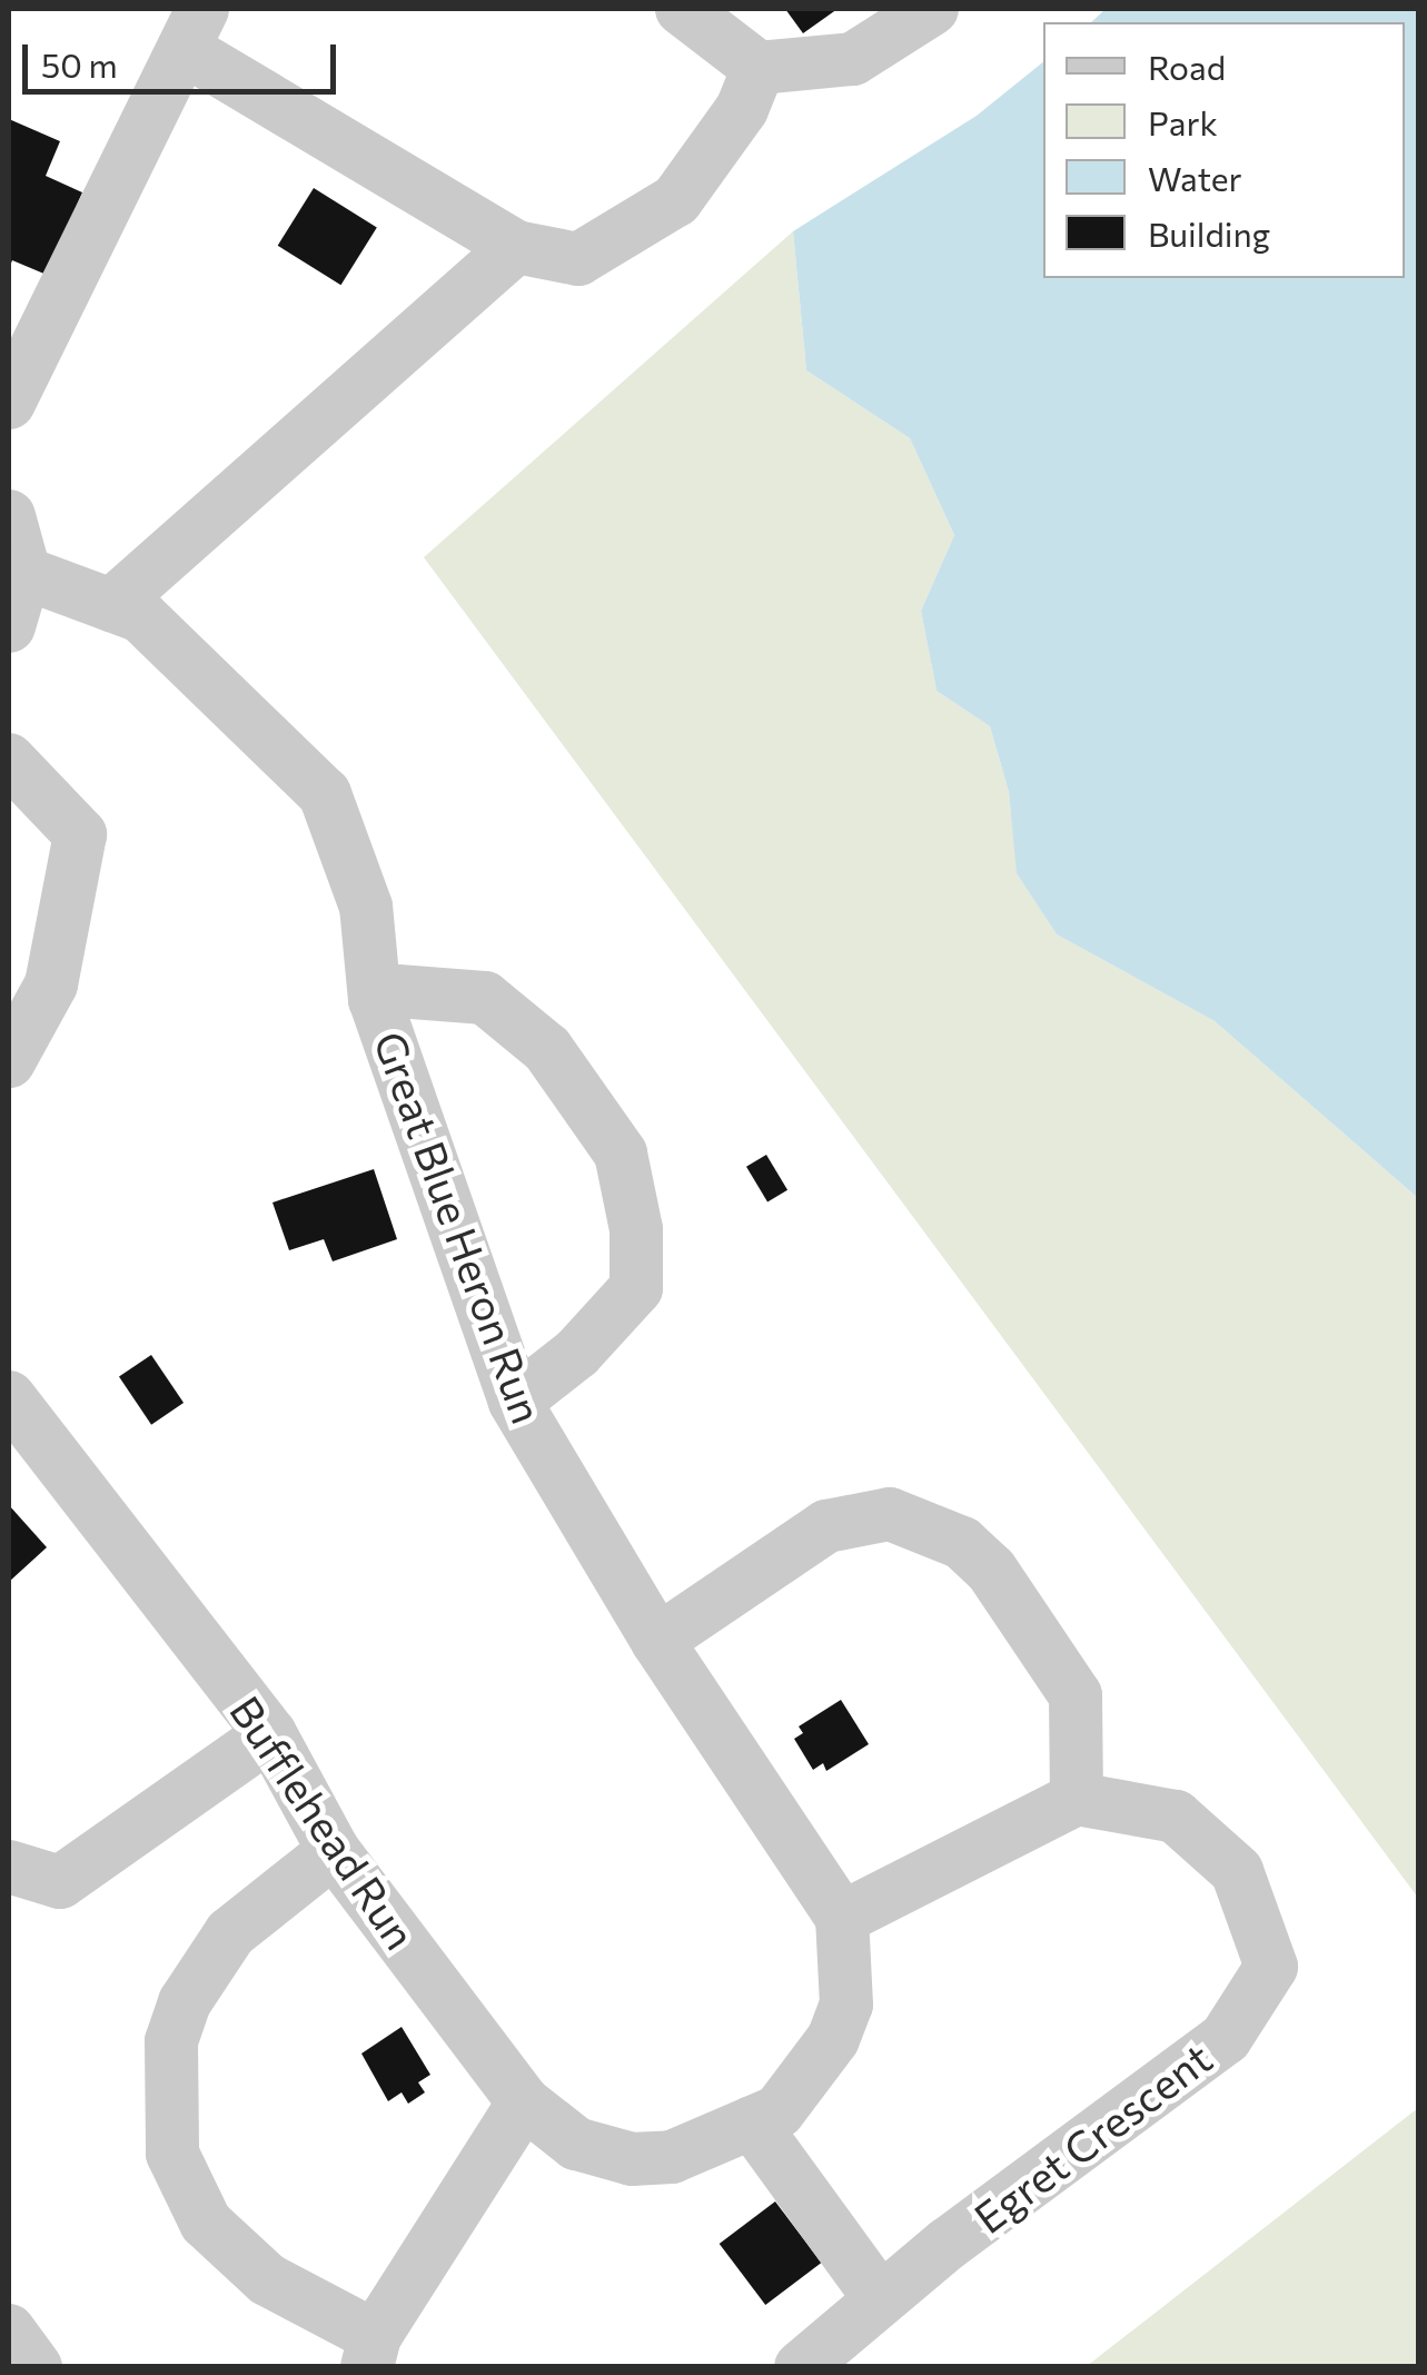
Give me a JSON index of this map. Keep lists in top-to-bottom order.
{
  "streets": {
    "street": ["Great Blue Heron Run", "Bufflehead Run", "Egret Crescent"]
  },
  "crossings": [
    ["Great Blue Heron Run", "Egret Crescent"]
  ],
  "legend": [
    "Road",
    "Park",
    "Water",
    "Building"
  ],
  "scale_bar": "50 m"
}
